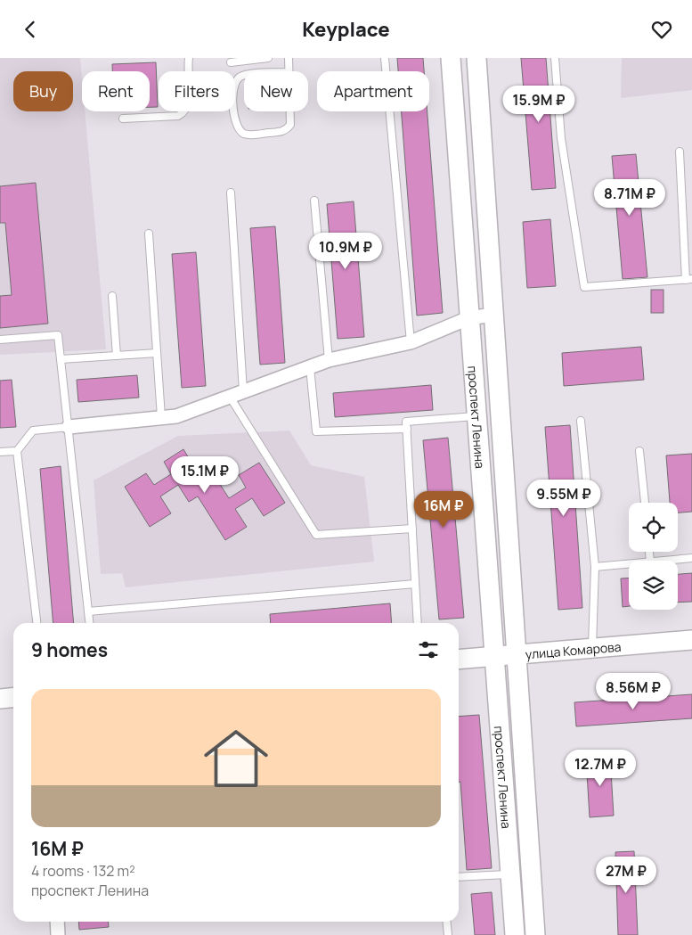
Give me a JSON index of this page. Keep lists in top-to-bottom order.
{
  "streets": {
    "street": ["проспект Ленина", "улица Комарова"]
  },
  "crossings": [
    ["проспект Ленина", "улица Комарова"]
  ],
  "page": {
    "header": "Keyplace",
    "chip": [
      "Buy",
      "Rent",
      "Filters",
      "New",
      "Apartment"
    ],
    "price": [
      "15.9M ₽",
      "8.71M ₽",
      "10.9M ₽",
      "15.1M ₽",
      "9.55M ₽",
      "16M ₽",
      "8.56M ₽",
      "12.7M ₽",
      "27M ₽"
    ],
    "heading": "9 homes",
    "list": [
      {
        "name": "16M ₽",
        "note": "4 rooms · 132 m² · проспект Ленина"
      }
    ]
  }
}
